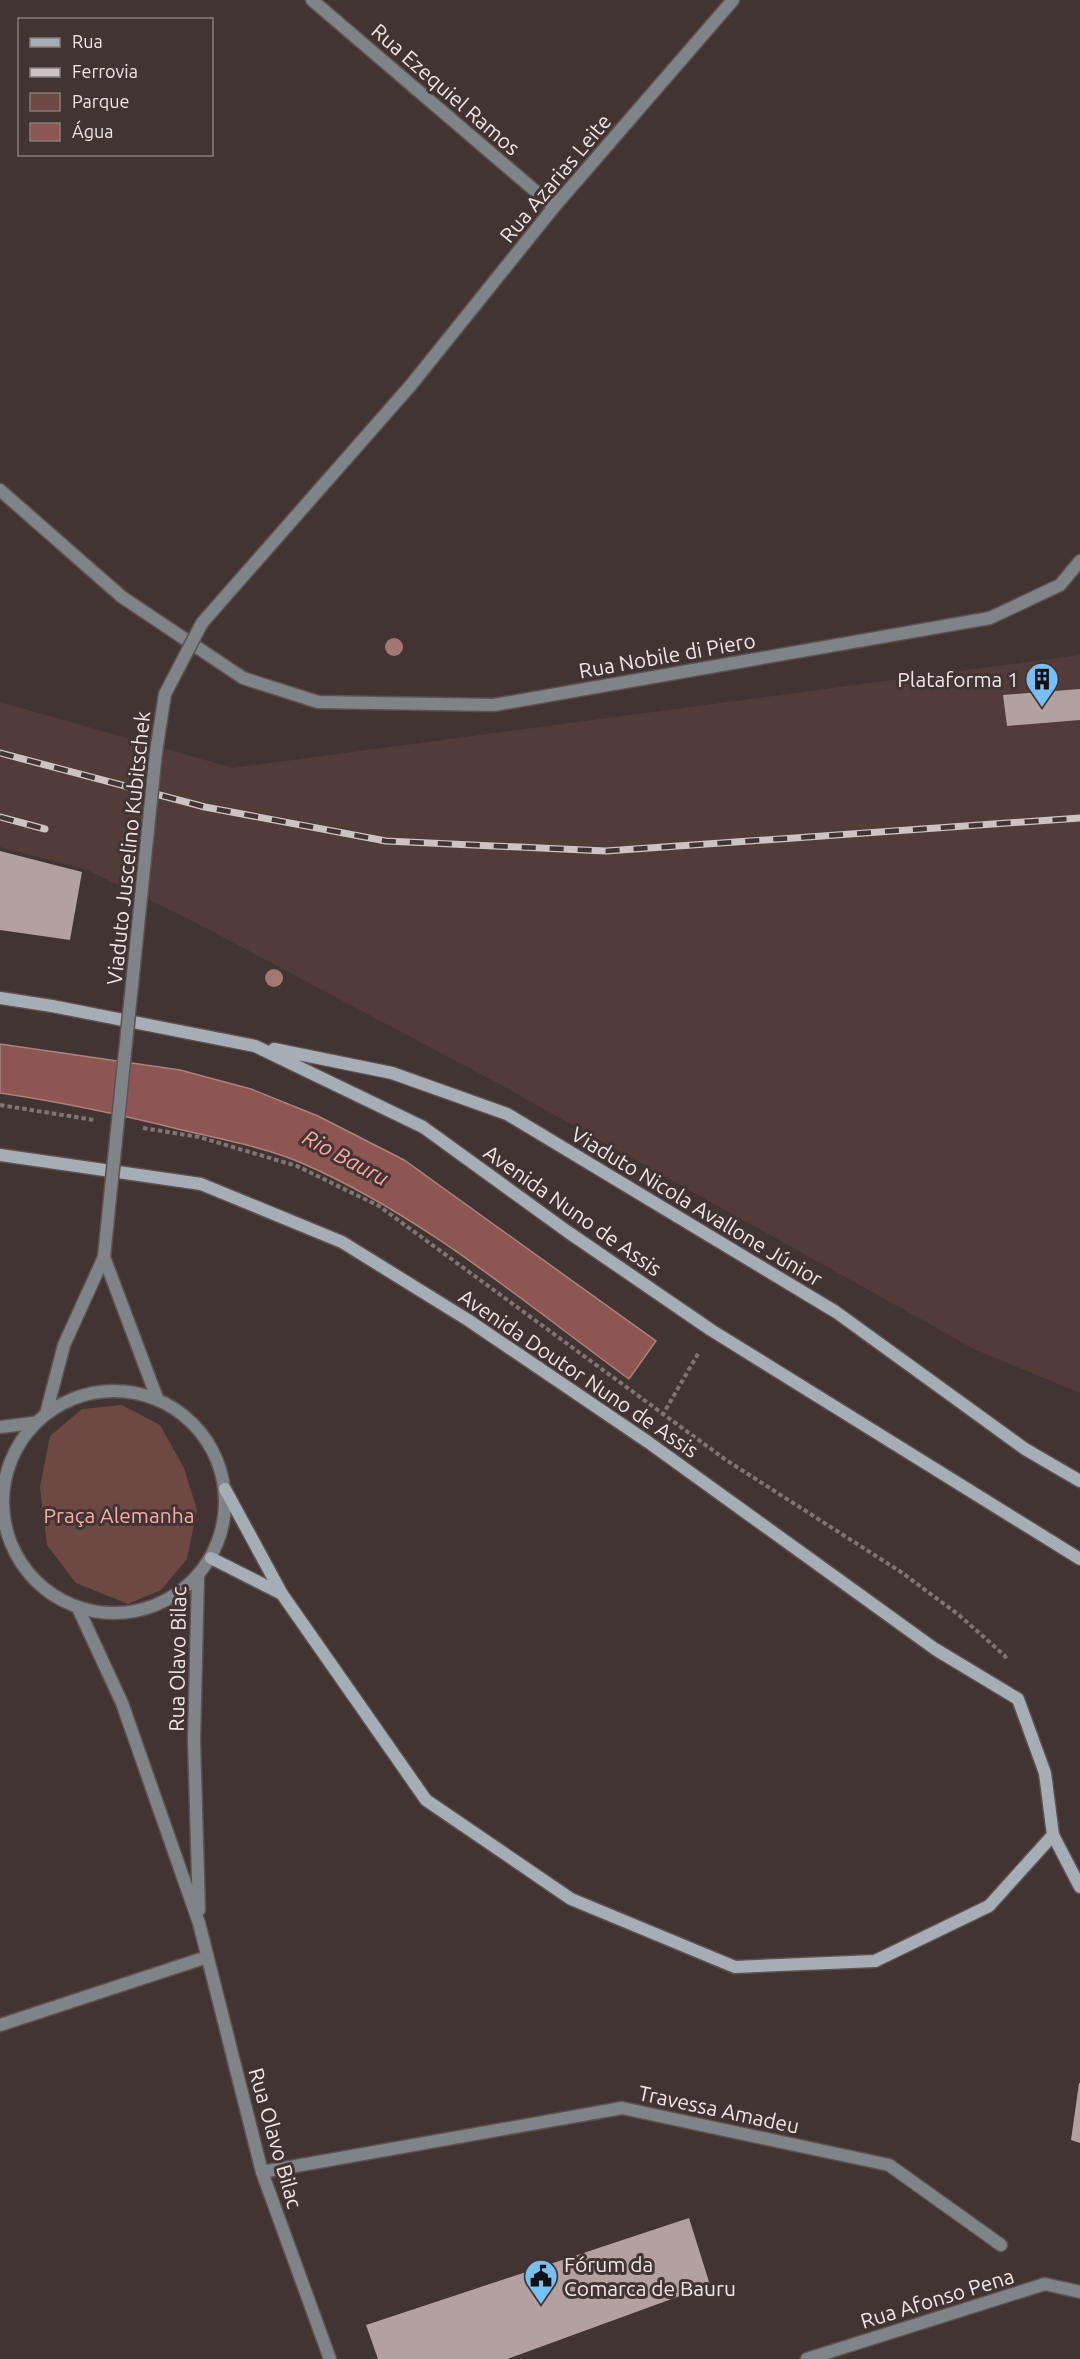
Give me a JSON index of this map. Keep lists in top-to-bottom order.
{
  "streets": {
    "main road": ["Viaduto Nicola Avallone Júnior", "Avenida Nuno de Assis", "Avenida Doutor Nuno de Assis"],
    "street": [
      "Rua Ezequiel Ramos",
      "Rua Azarias Leite",
      "Rua Nobile di Piero",
      "Viaduto Juscelino Kubitschek",
      "Rua Olavo Bilac",
      "Travessa Amadeu",
      "Rua Afonso Pena"
    ]
  },
  "crossings": [
    ["Rua Ezequiel Ramos", "Rua Azarias Leite"],
    ["Rua Azarias Leite", "Viaduto Juscelino Kubitschek"],
    ["Viaduto Nicola Avallone Júnior", "Avenida Nuno de Assis"],
    ["Rua Olavo Bilac", "Travessa Amadeu"]
  ],
  "water": ["Rio Bauru"],
  "parks": ["Praça Alemanha"],
  "places": {
    "building": ["Plataforma 1"],
    "public building": ["Fórum da Comarca de Bauru"]
  },
  "legend": [
    "Rua",
    "Ferrovia",
    "Parque",
    "Água"
  ]
}
